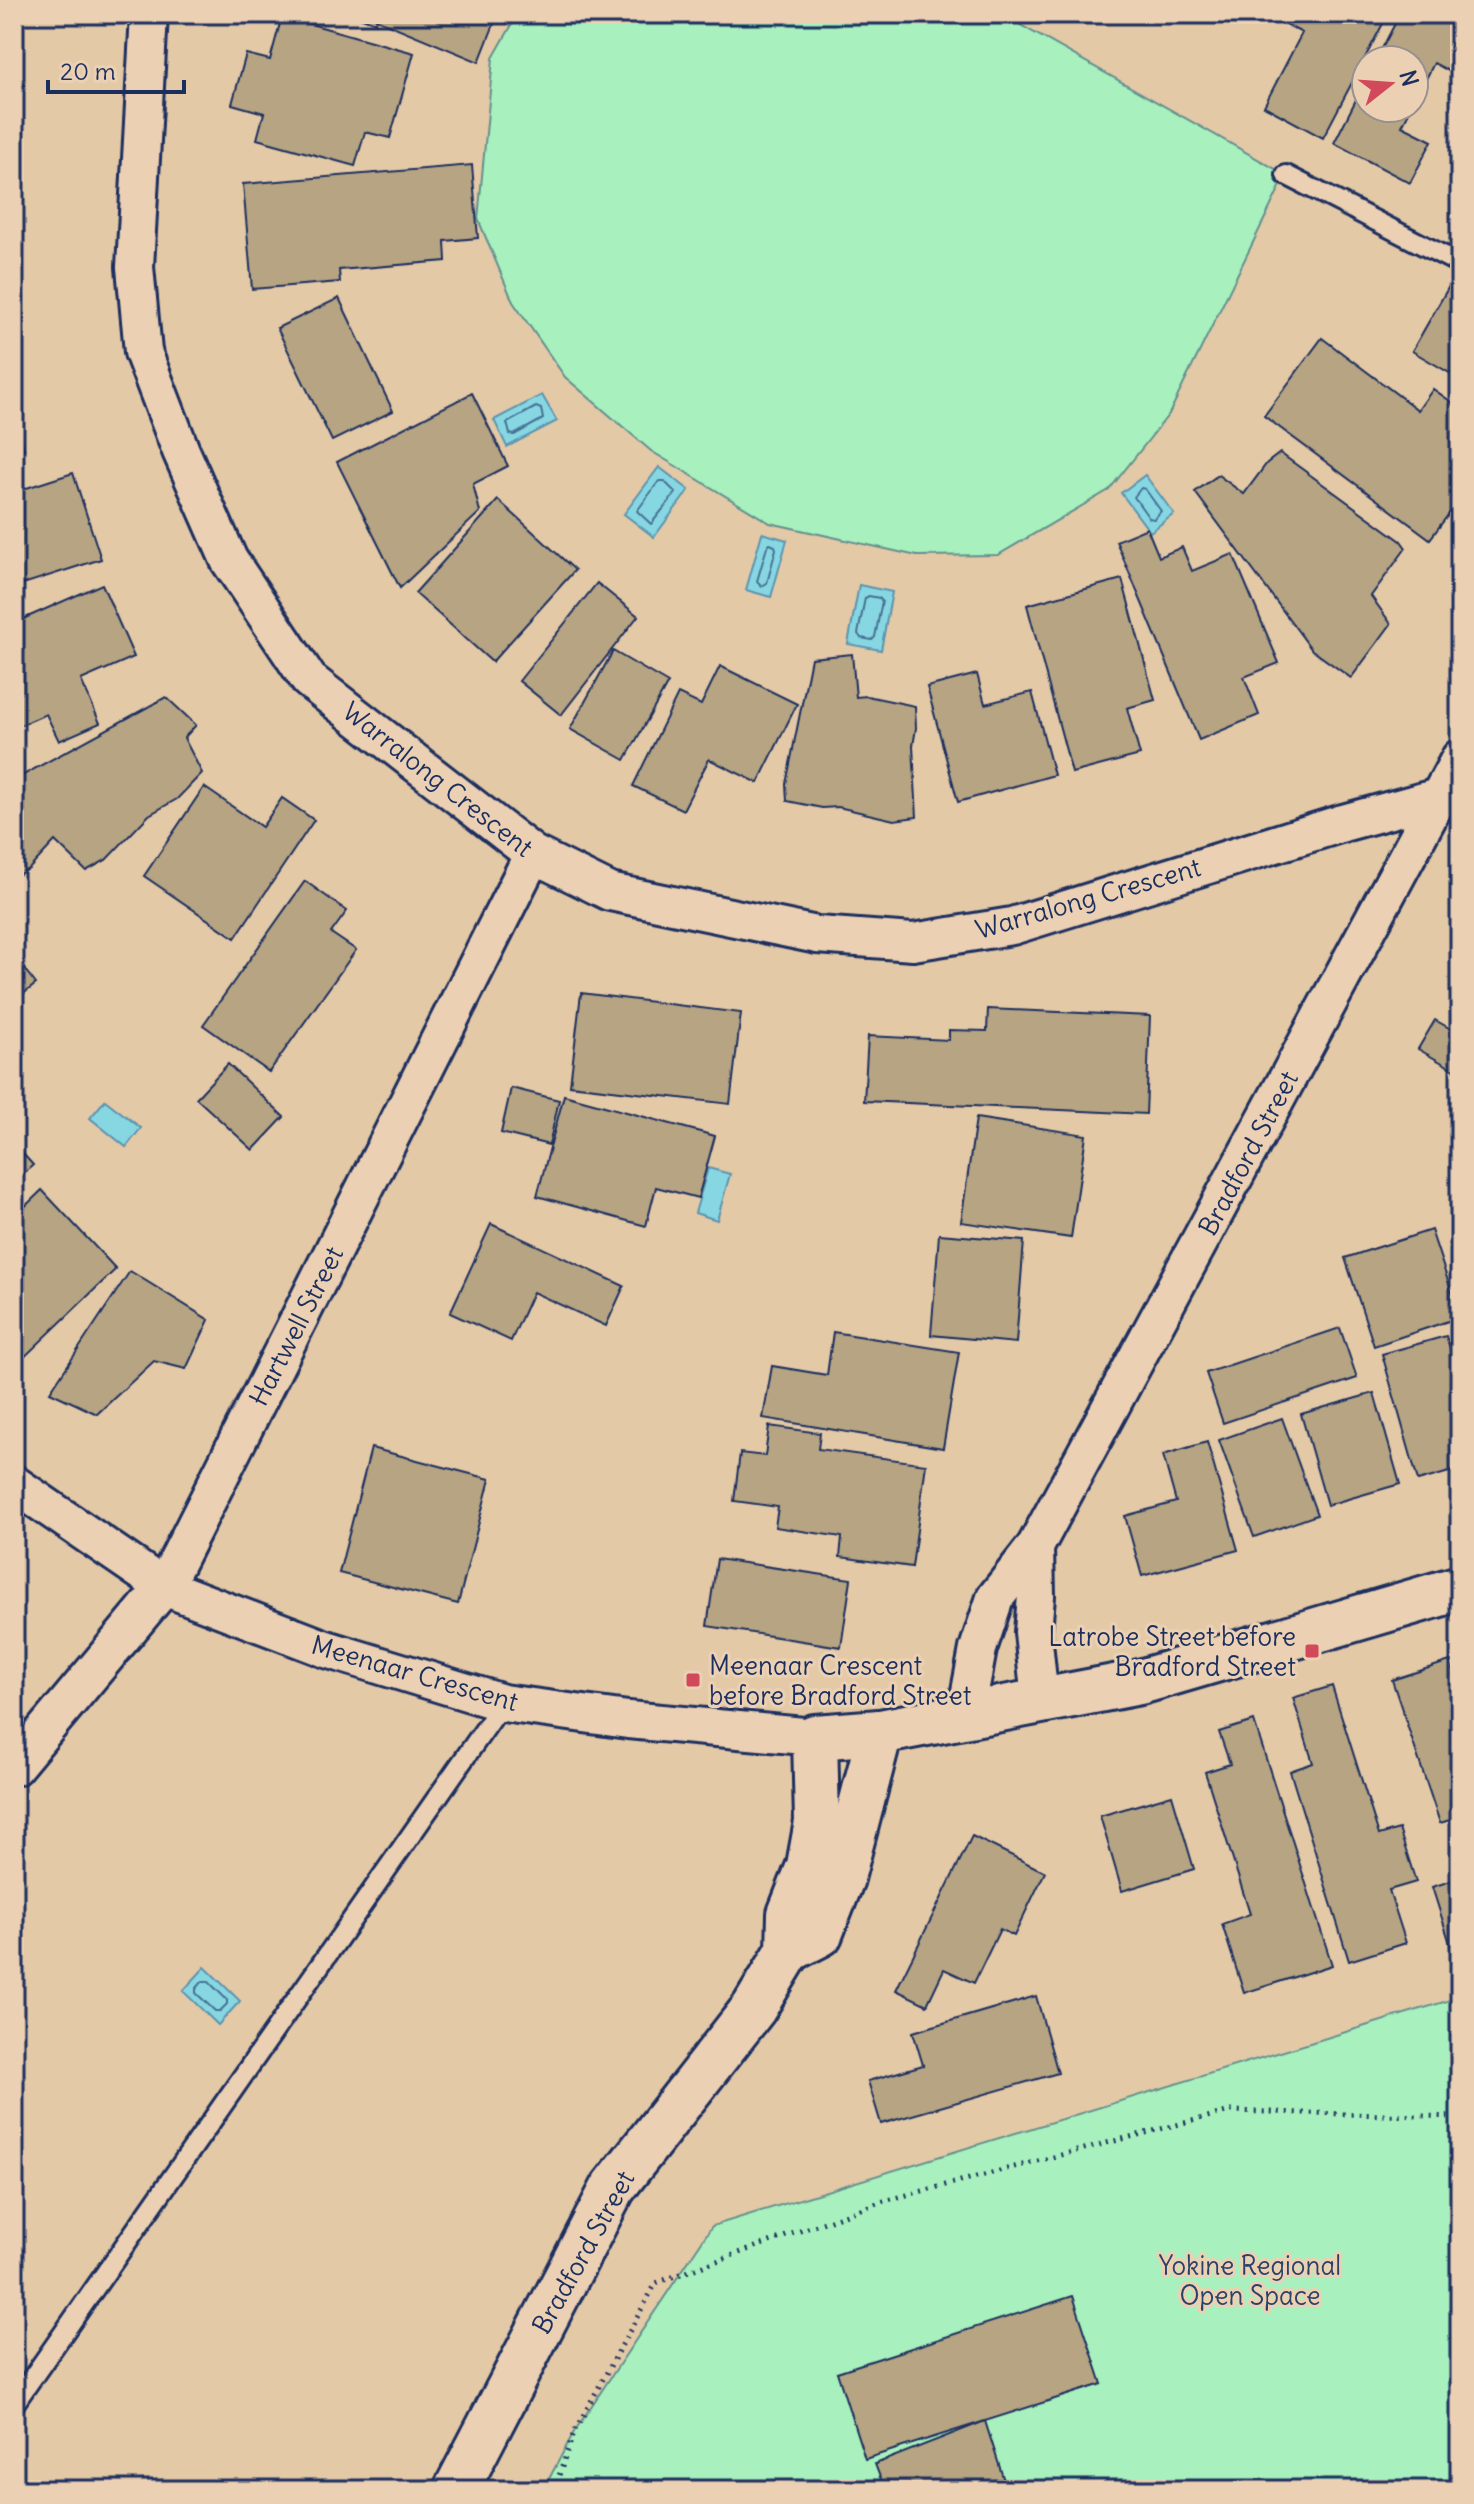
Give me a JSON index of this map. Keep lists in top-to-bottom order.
{
  "streets": {
    "street": [
      "Warralong Crescent",
      "Bradford Street",
      "Hartwell Street",
      "Meenaar Crescent"
    ]
  },
  "crossings": [
    ["Warralong Crescent", "Bradford Street"],
    ["Warralong Crescent", "Hartwell Street"],
    ["Bradford Street", "Meenaar Crescent"],
    ["Hartwell Street", "Meenaar Crescent"]
  ],
  "parks": ["Yokine Regional Open Space"],
  "places": {
    "transit": ["Latrobe Street before Bradford Street", "Meenaar Crescent before Bradford Street"]
  },
  "scale_bar": "20 m",
  "north": "right"
}
